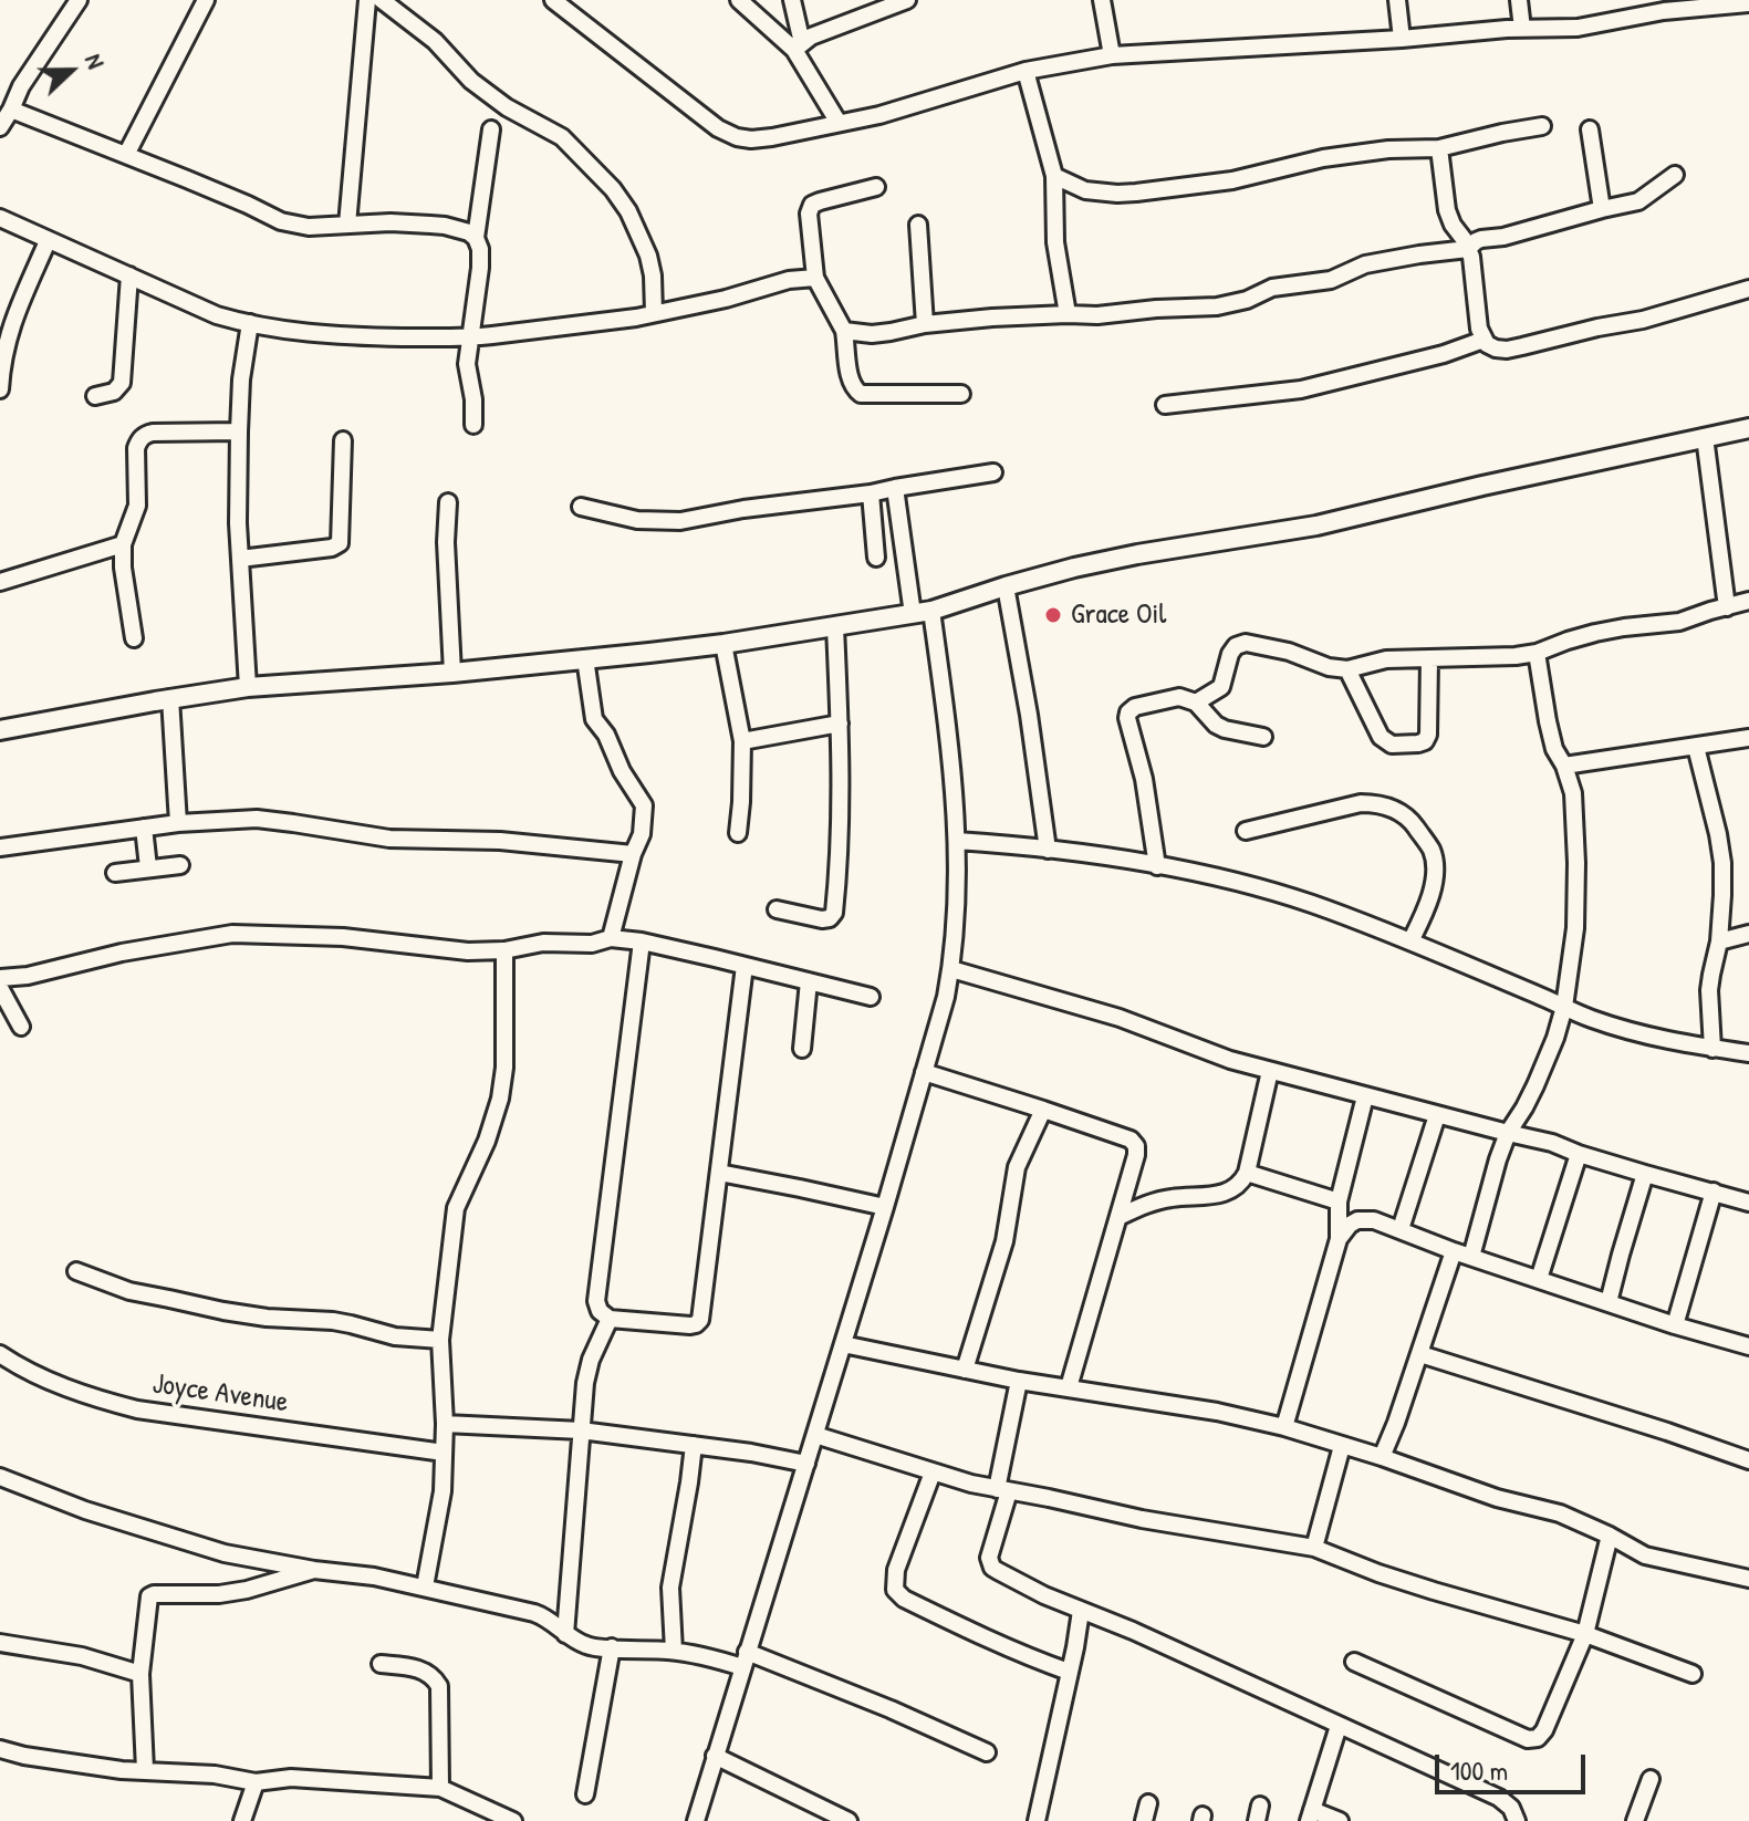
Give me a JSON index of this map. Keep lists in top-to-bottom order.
{
  "streets": {
    "street": ["Joyce Avenue"]
  },
  "places": ["Grace Oil"],
  "scale_bar": "100 m",
  "north": "right"
}
